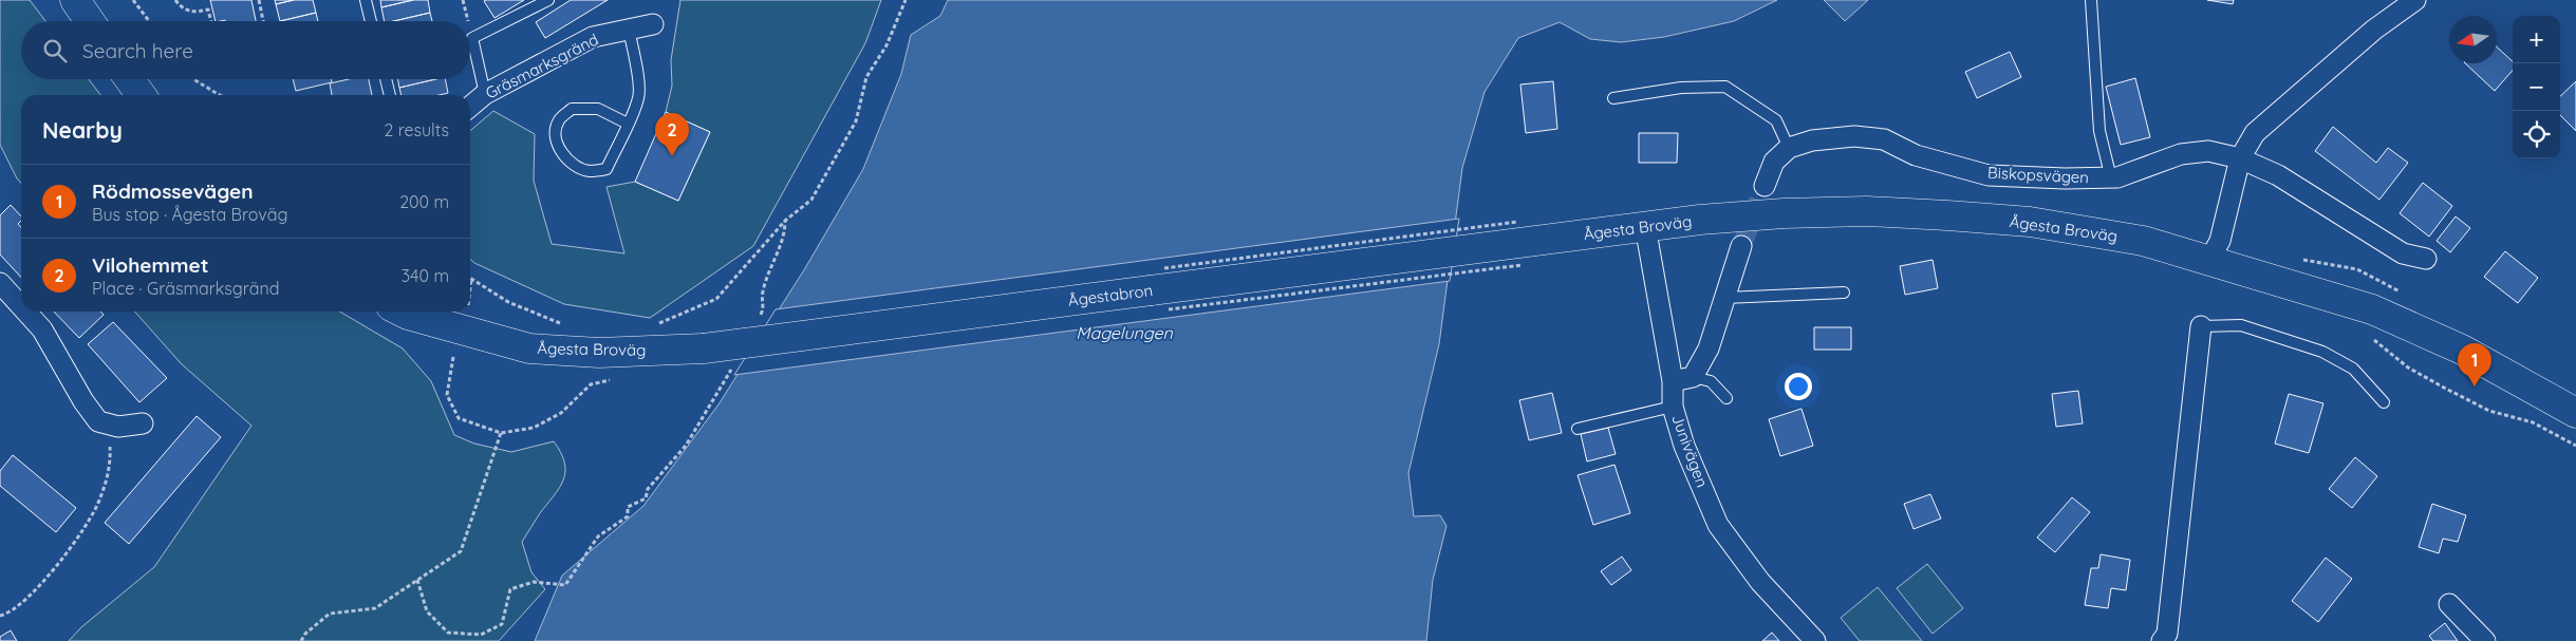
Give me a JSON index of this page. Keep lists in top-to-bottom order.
{
  "streets": {
    "main road": ["Ågesta Broväg", "Ågestabron"],
    "street": ["Gräsmarksgränd", "Biskopsvägen", "Junivägen"]
  },
  "crossings": [
    ["Ågesta Broväg", "Ågestabron"],
    ["Ågesta Broväg", "Junivägen"]
  ],
  "water": ["Magelungen"],
  "north": "left",
  "page": {
    "map_buttons": ["+", "−"],
    "search": "Search here",
    "heading": ["Nearby", "2 results"],
    "pins": ["2", "1"],
    "list": [
      {
        "mark": "1",
        "name": "Rödmossevägen",
        "note": "Bus stop · Ågesta Broväg",
        "value": "200 m"
      },
      {
        "mark": "2",
        "name": "Vilohemmet",
        "note": "Place · Gräsmarksgränd",
        "value": "340 m"
      }
    ]
  }
}
